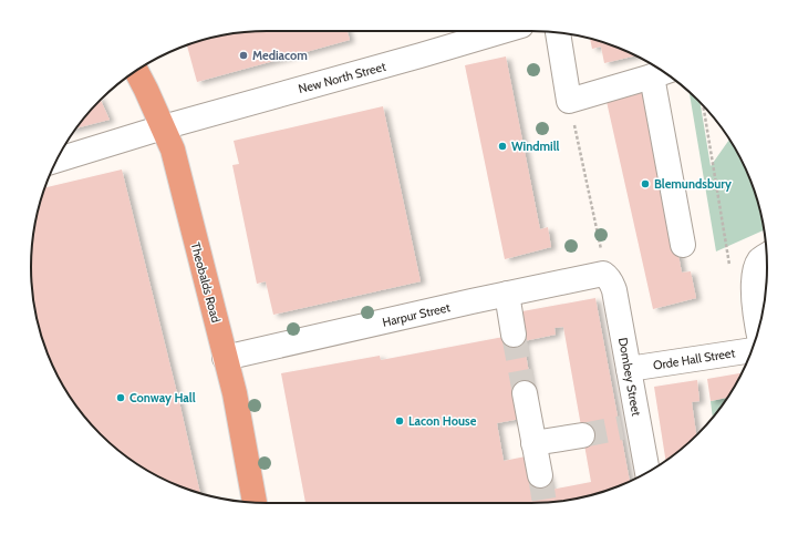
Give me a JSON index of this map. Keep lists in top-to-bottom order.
{
  "streets": {
    "main road": ["Theobalds Road"],
    "street": [
      "New North Street",
      "Harpur Street",
      "Orde Hall Street",
      "Dombey Street"
    ]
  },
  "crossings": [
    ["New North Street", "Theobalds Road"],
    ["Theobalds Road", "Harpur Street"],
    ["Harpur Street", "Dombey Street"],
    ["Orde Hall Street", "Dombey Street"]
  ],
  "places": [
    "Mediacom",
    "Windmill",
    "Blemundsbury",
    "Conway Hall",
    "Lacon House"
  ]
}
